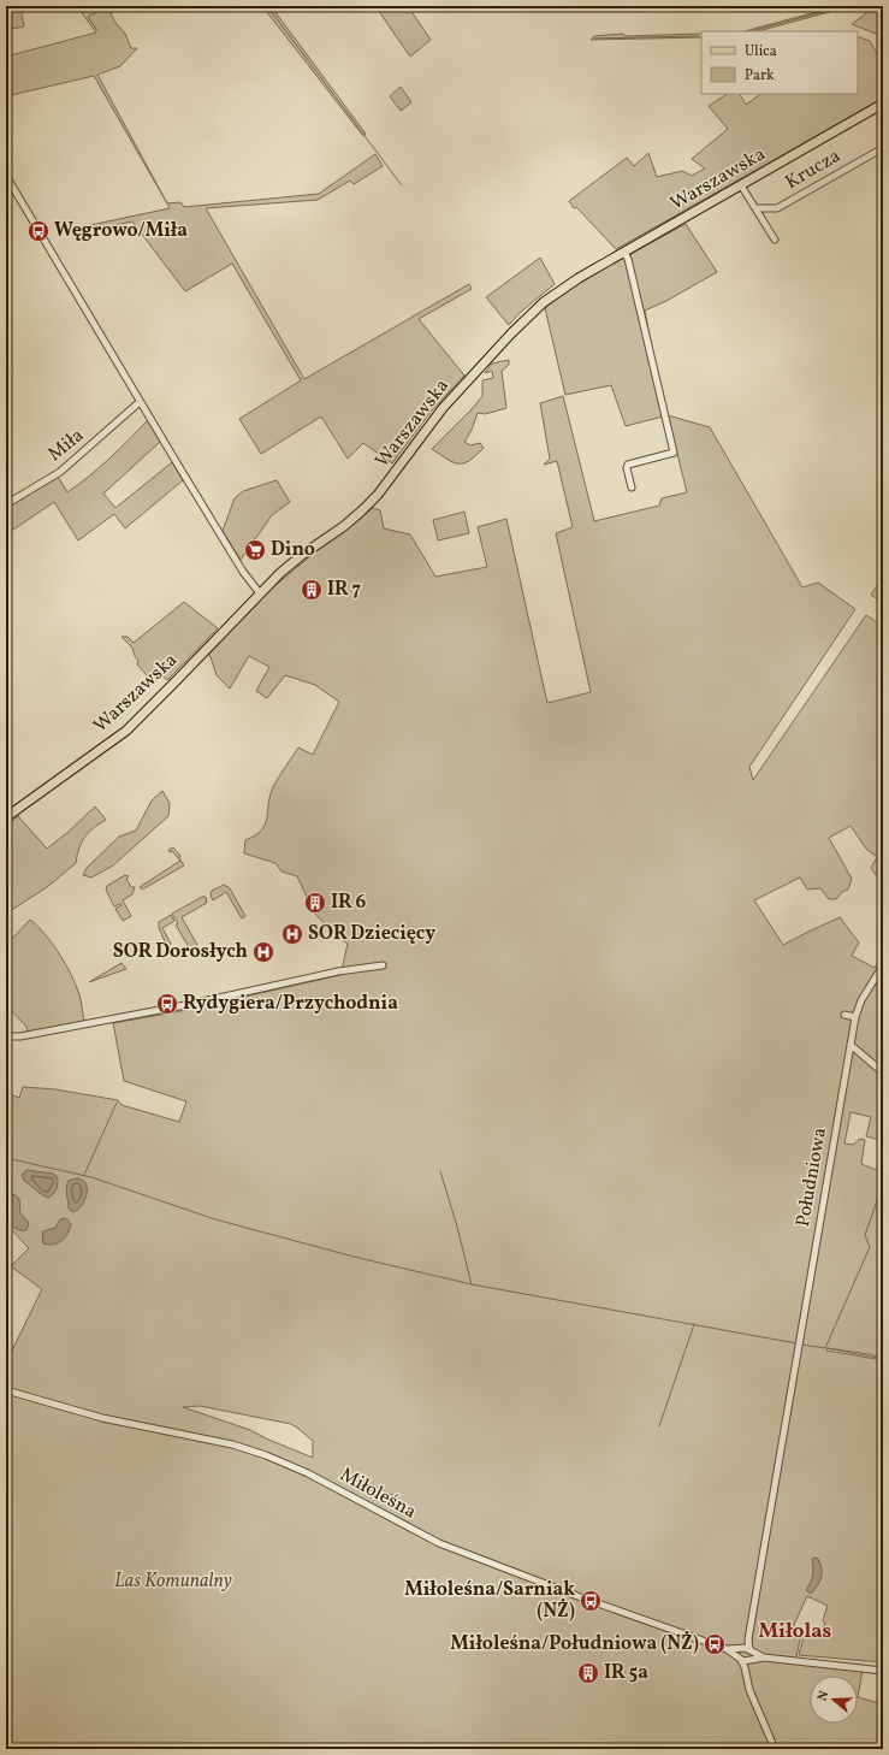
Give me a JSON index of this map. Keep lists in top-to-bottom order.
{
  "streets": {
    "main road": ["Warszawska"],
    "street": [
      "Krucza",
      "Miła",
      "Południowa",
      "Miłoleśna"
    ]
  },
  "districts": ["Miłolas"],
  "parks": ["Las Komunalny"],
  "places": {
    "bus stop": [
      "Węgrowo/Miła",
      "Rydygiera/Przychodnia",
      "Miłoleśna/Sarniak (NŻ)",
      "Miłoleśna/Południowa (NŻ)"
    ],
    "supermarket": ["Dino"],
    "building": ["IR 7", "IR 6", "IR 5a"],
    "hospital": ["SOR Dziecięcy", "SOR Dorosłych"]
  },
  "legend": ["Ulica", "Park"],
  "north": "left"
}
